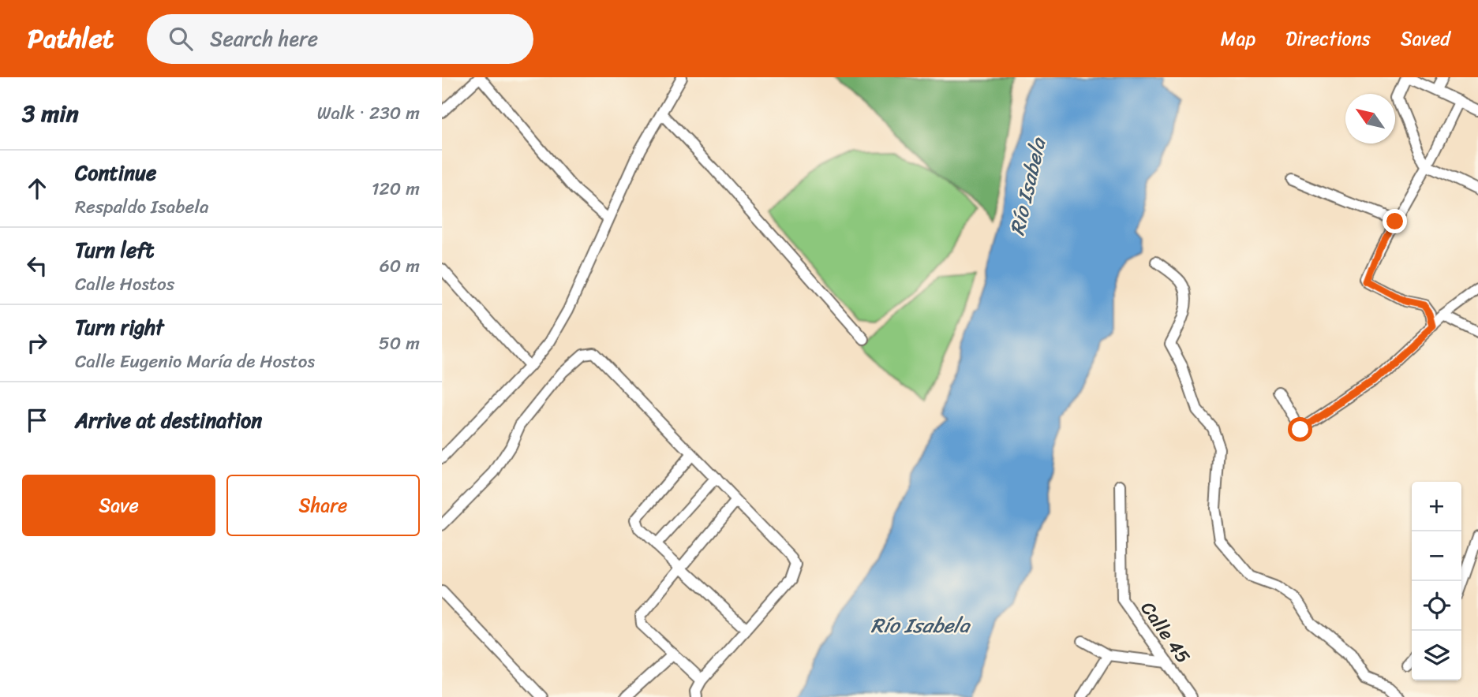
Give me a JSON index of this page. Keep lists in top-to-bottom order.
{
  "streets": {
    "street": ["Calle 45"]
  },
  "water": ["Río Isabela"],
  "north": "top left",
  "page": {
    "header": "Pathlet",
    "search": "Search here",
    "nav": ["Map", "Directions", "Saved"],
    "heading": ["3 min", "Walk · 230 m"],
    "list": [
      ["Continue", "Respaldo Isabela", "120 m"],
      ["Turn left", "Calle Hostos", "60 m"],
      ["Turn right", "Calle Eugenio María de Hostos", "50 m"],
      "Arrive at destination"
    ],
    "buttons": ["Save", "Share"],
    "map_buttons": ["+", "−"]
  }
}
